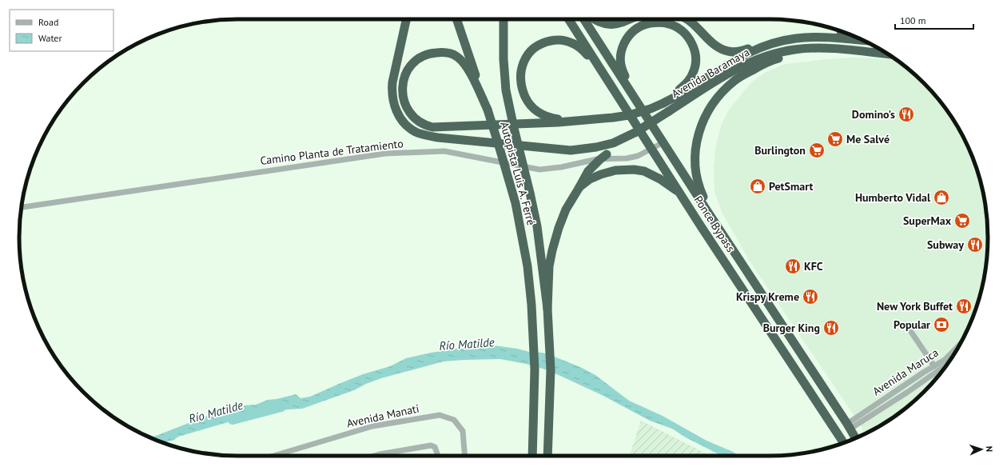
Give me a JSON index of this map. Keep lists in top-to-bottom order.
{
  "streets": {
    "highway": ["Avenida Baramaya", "Autopista Luis A. Ferré", "Ponce Bypass"],
    "street": ["Camino Planta de Tratamiento", "Avenida Maruca", "Avenida Manatí"]
  },
  "crossings": [
    ["Camino Planta de Tratamiento", "Ponce Bypass"],
    ["Ponce Bypass", "Avenida Maruca"]
  ],
  "water": ["Río Matilde"],
  "places": {
    "restaurant": [
      "Domino's",
      "Subway",
      "KFC",
      "Krispy Kreme",
      "New York Buffet",
      "Burger King"
    ],
    "supermarket": ["Me Salvé", "Burlington", "SuperMax"],
    "shop": ["PetSmart", "Humberto Vidal"],
    "bank": ["Popular"]
  },
  "legend": ["Road", "Water"],
  "scale_bar": "100 m",
  "north": "right"
}
